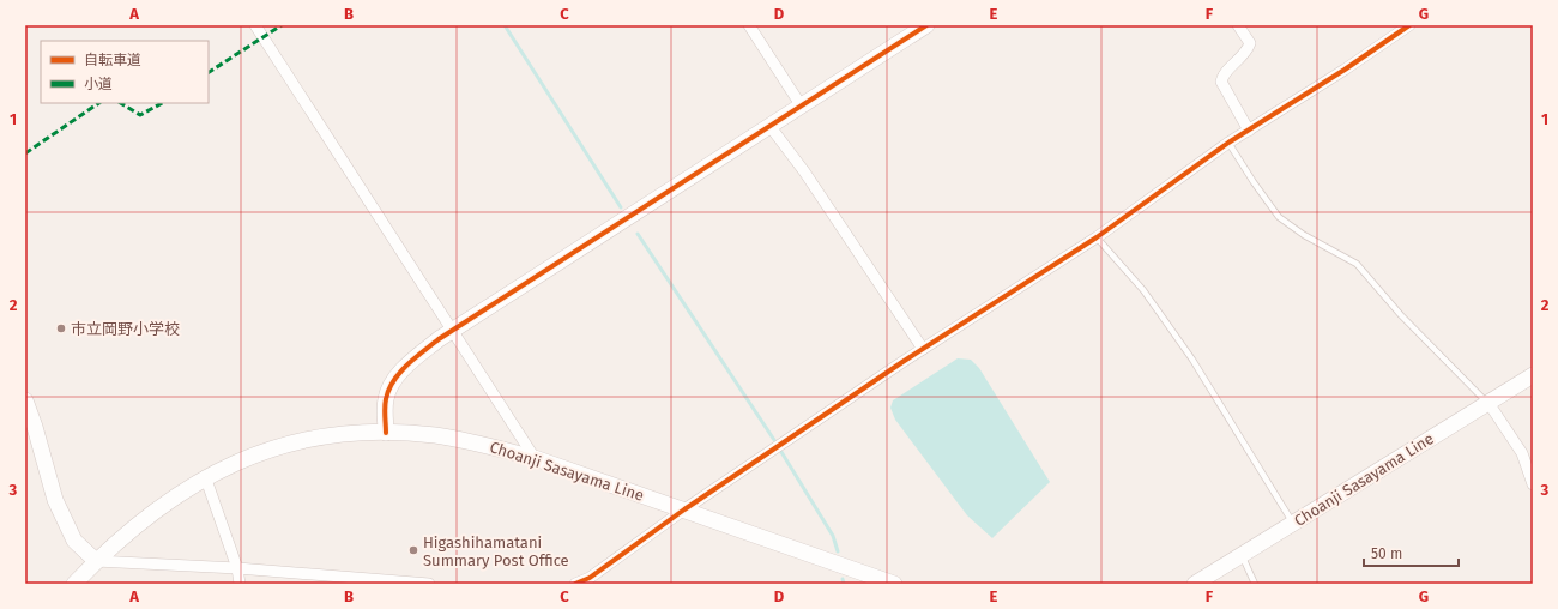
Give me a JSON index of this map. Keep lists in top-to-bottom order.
{
  "streets": {
    "main road": ["Choanji Sasayama Line"]
  },
  "places": ["市立岡野小学校", "Higashihamatani Summary Post Office"],
  "legend": ["自転車道", "小道"],
  "scale_bar": "50 m",
  "grid": {
    "columns": [
      "A",
      "B",
      "C",
      "D",
      "E",
      "F",
      "G"
    ],
    "rows": ["1", "2", "3"]
  }
}
